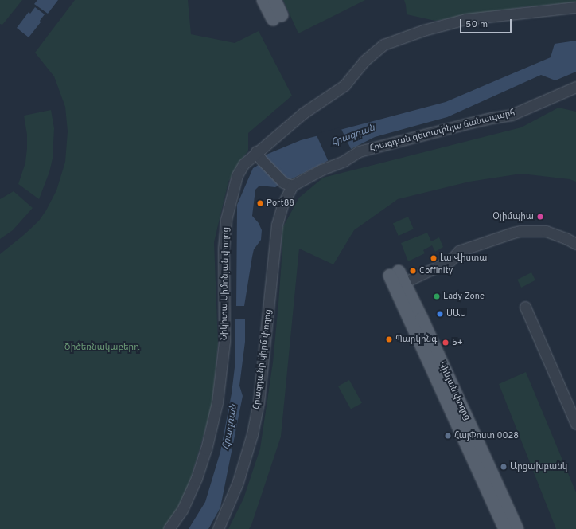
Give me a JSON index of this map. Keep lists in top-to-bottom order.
{
  "streets": {
    "main road": ["Կիևյան փողոց"],
    "street": ["Հրազդան գետափնյա ճանապարհ", "Նիկիտա Սիմոնյան փողոց", "Հրազդանի կիրճ փողոց"]
  },
  "crossings": [
    ["Հրազդան գետափնյա ճանապարհ", "Հրազդանի կիրճ փողոց"]
  ],
  "water": ["Հրազդան"],
  "parks": ["Ծիծեռնակաբերդ"],
  "places": [
    "Port88",
    "Օլիմպիա",
    "Լա Վիստա",
    "Coffinity",
    "Lady Zone",
    "ՍԱՍ",
    "Պարկինգ",
    "5+",
    "ՀայՓոստ 0028",
    "Արցախբանկ"
  ],
  "scale_bar": "50 m"
}
